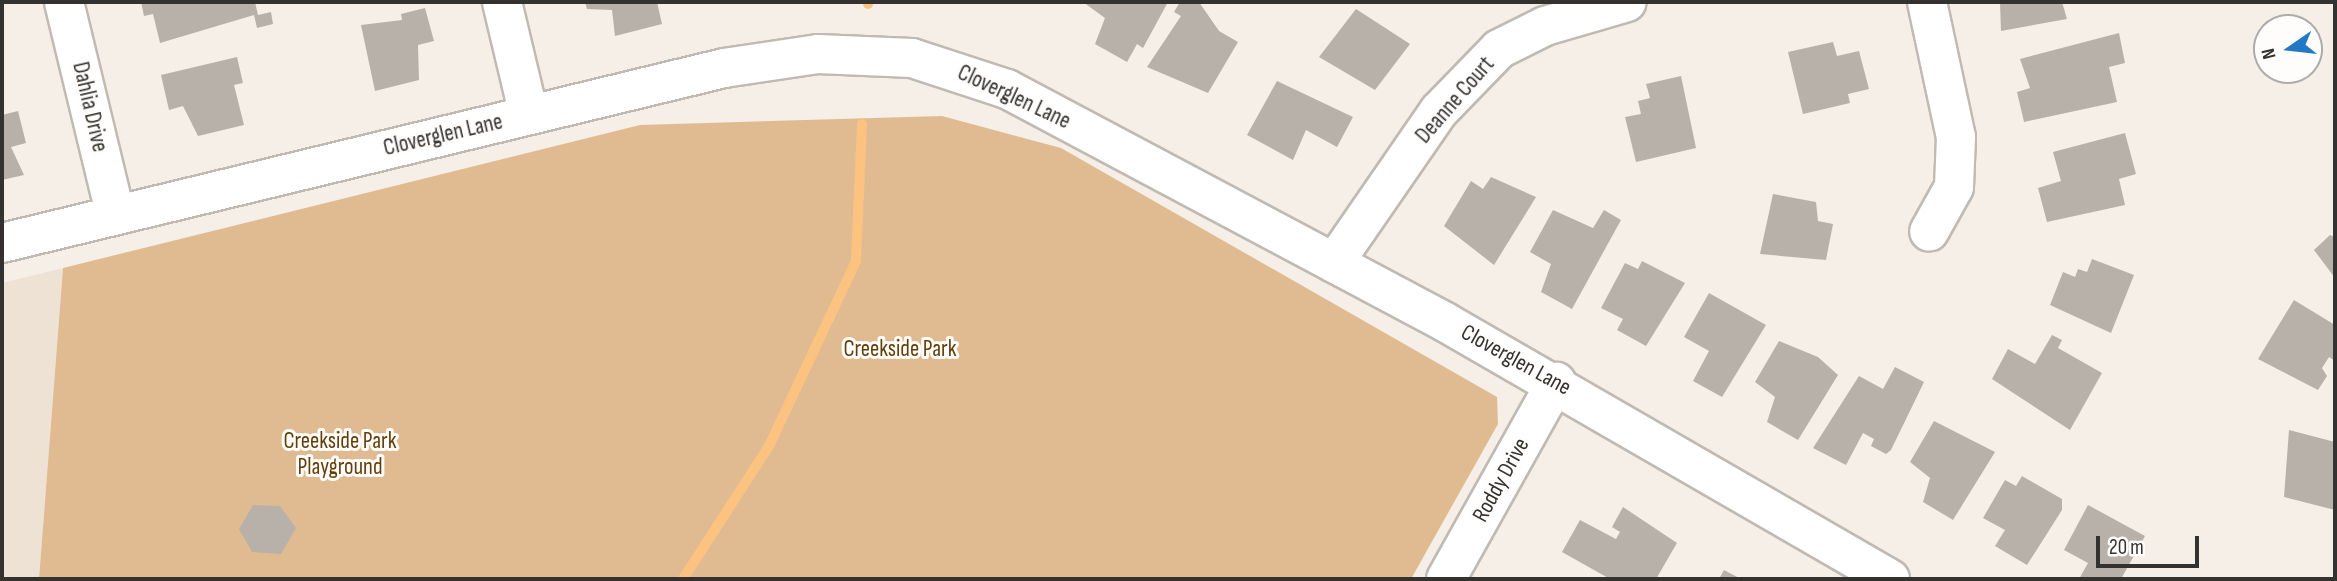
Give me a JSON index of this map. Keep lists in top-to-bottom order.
{
  "streets": {
    "street": [
      "Cloverglen Lane",
      "Deanne Court",
      "Dahlia Drive",
      "Roddy Drive"
    ]
  },
  "crossings": [
    ["Cloverglen Lane", "Deanne Court"],
    ["Cloverglen Lane", "Dahlia Drive"],
    ["Cloverglen Lane", "Roddy Drive"]
  ],
  "parks": ["Creekside Park", "Creekside Park Playground"],
  "scale_bar": "20 m",
  "north": "left"
}
